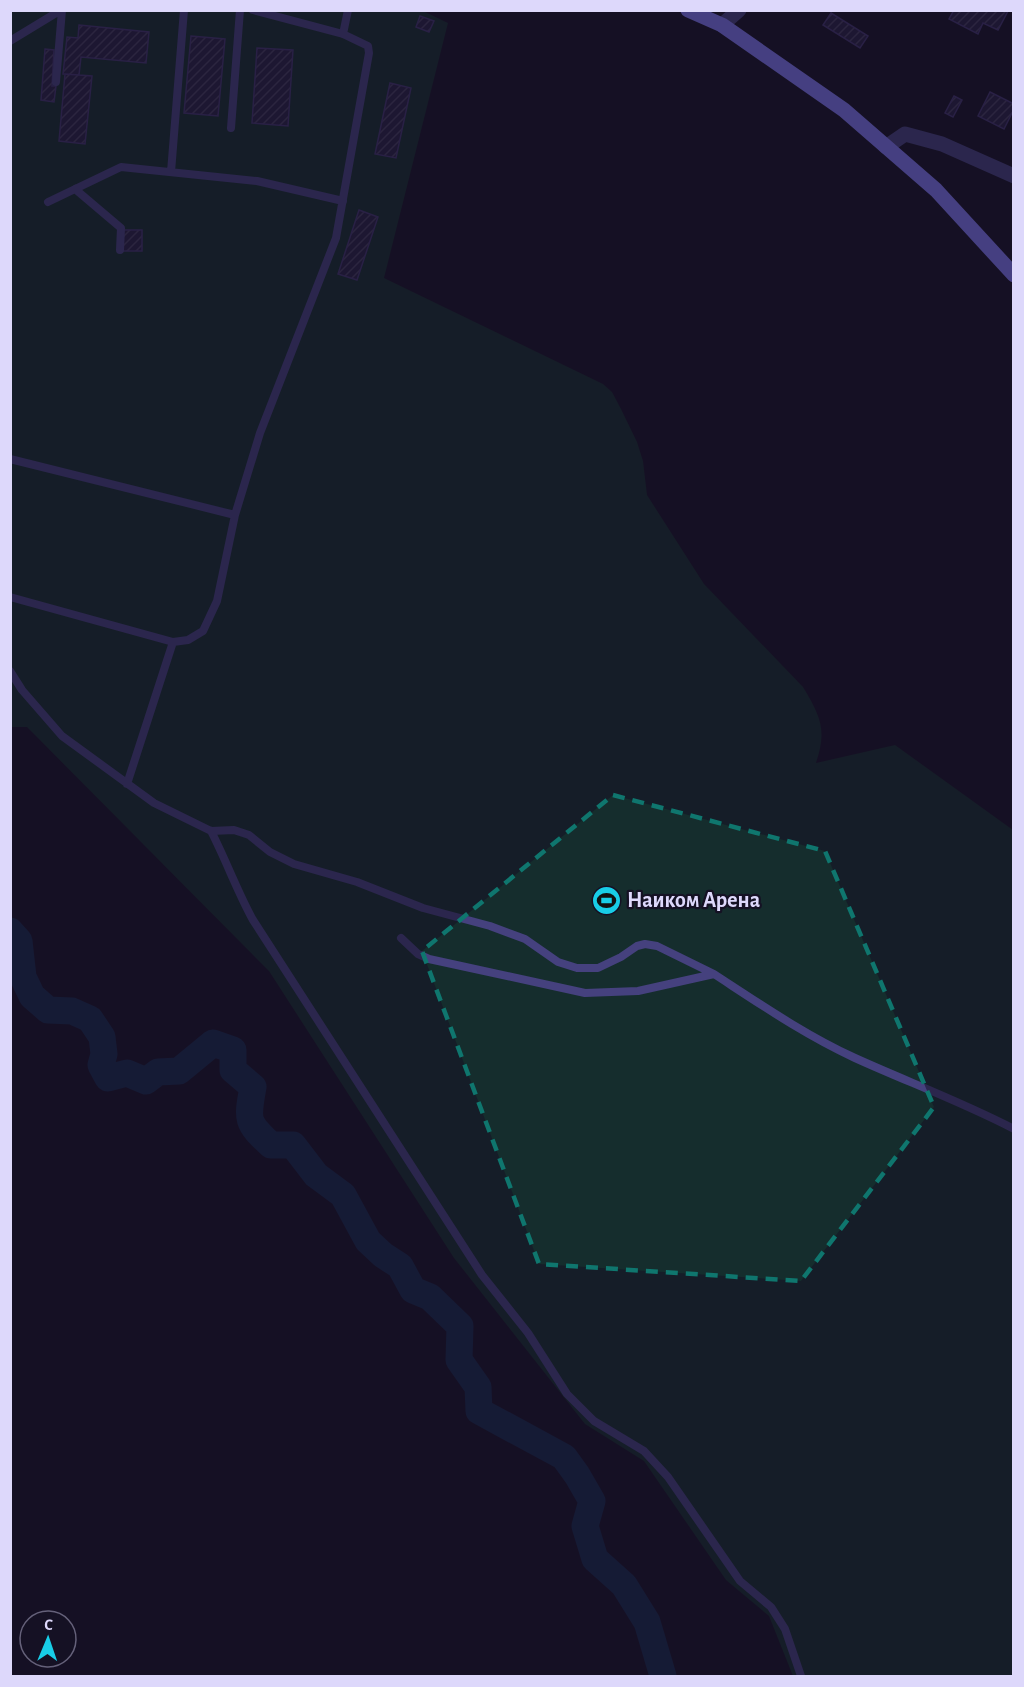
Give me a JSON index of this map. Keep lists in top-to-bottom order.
{
  "places": {
    "sports": ["Наиком Арена"]
  },
  "north": "top"
}
